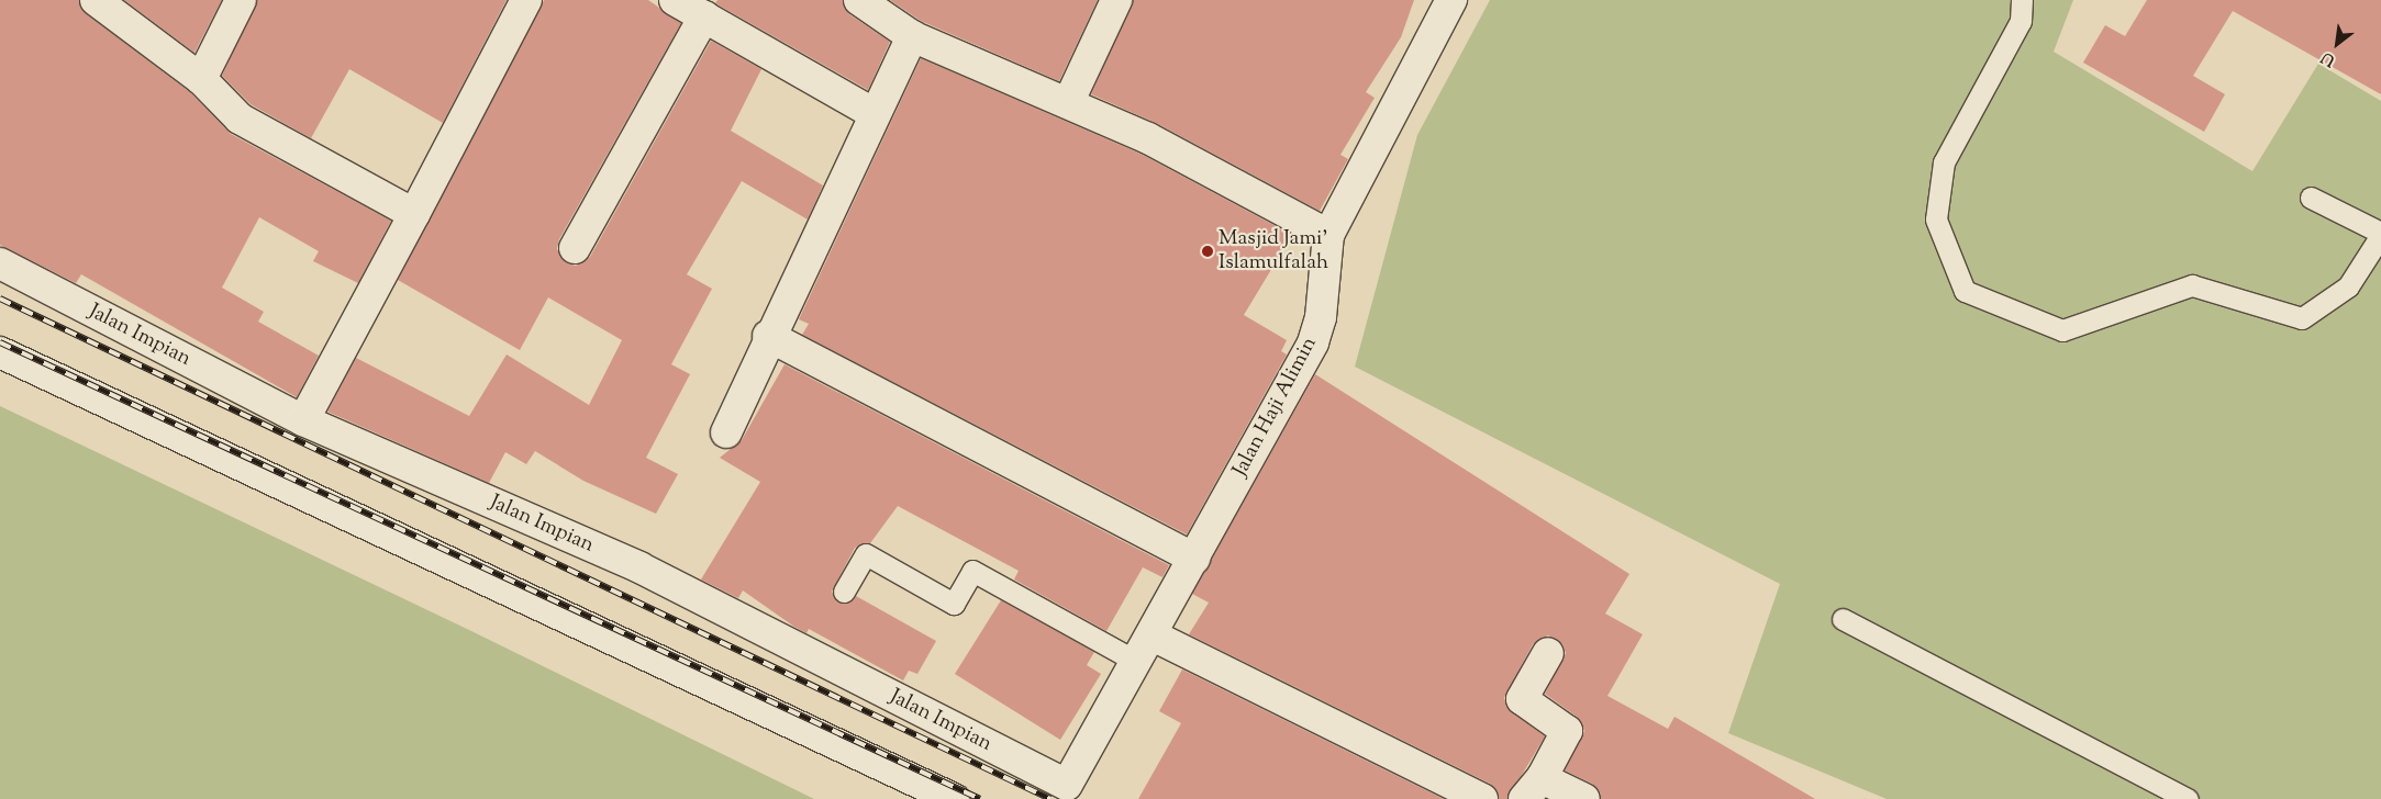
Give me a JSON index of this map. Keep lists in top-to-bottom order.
{
  "streets": {
    "street": ["Jalan Impian", "Jalan Haji Alimin"]
  },
  "crossings": [
    ["Jalan Impian", "Jalan Haji Alimin"]
  ],
  "places": ["Masjid Jami' Islamulfalah"],
  "north": "bottom left"
}
